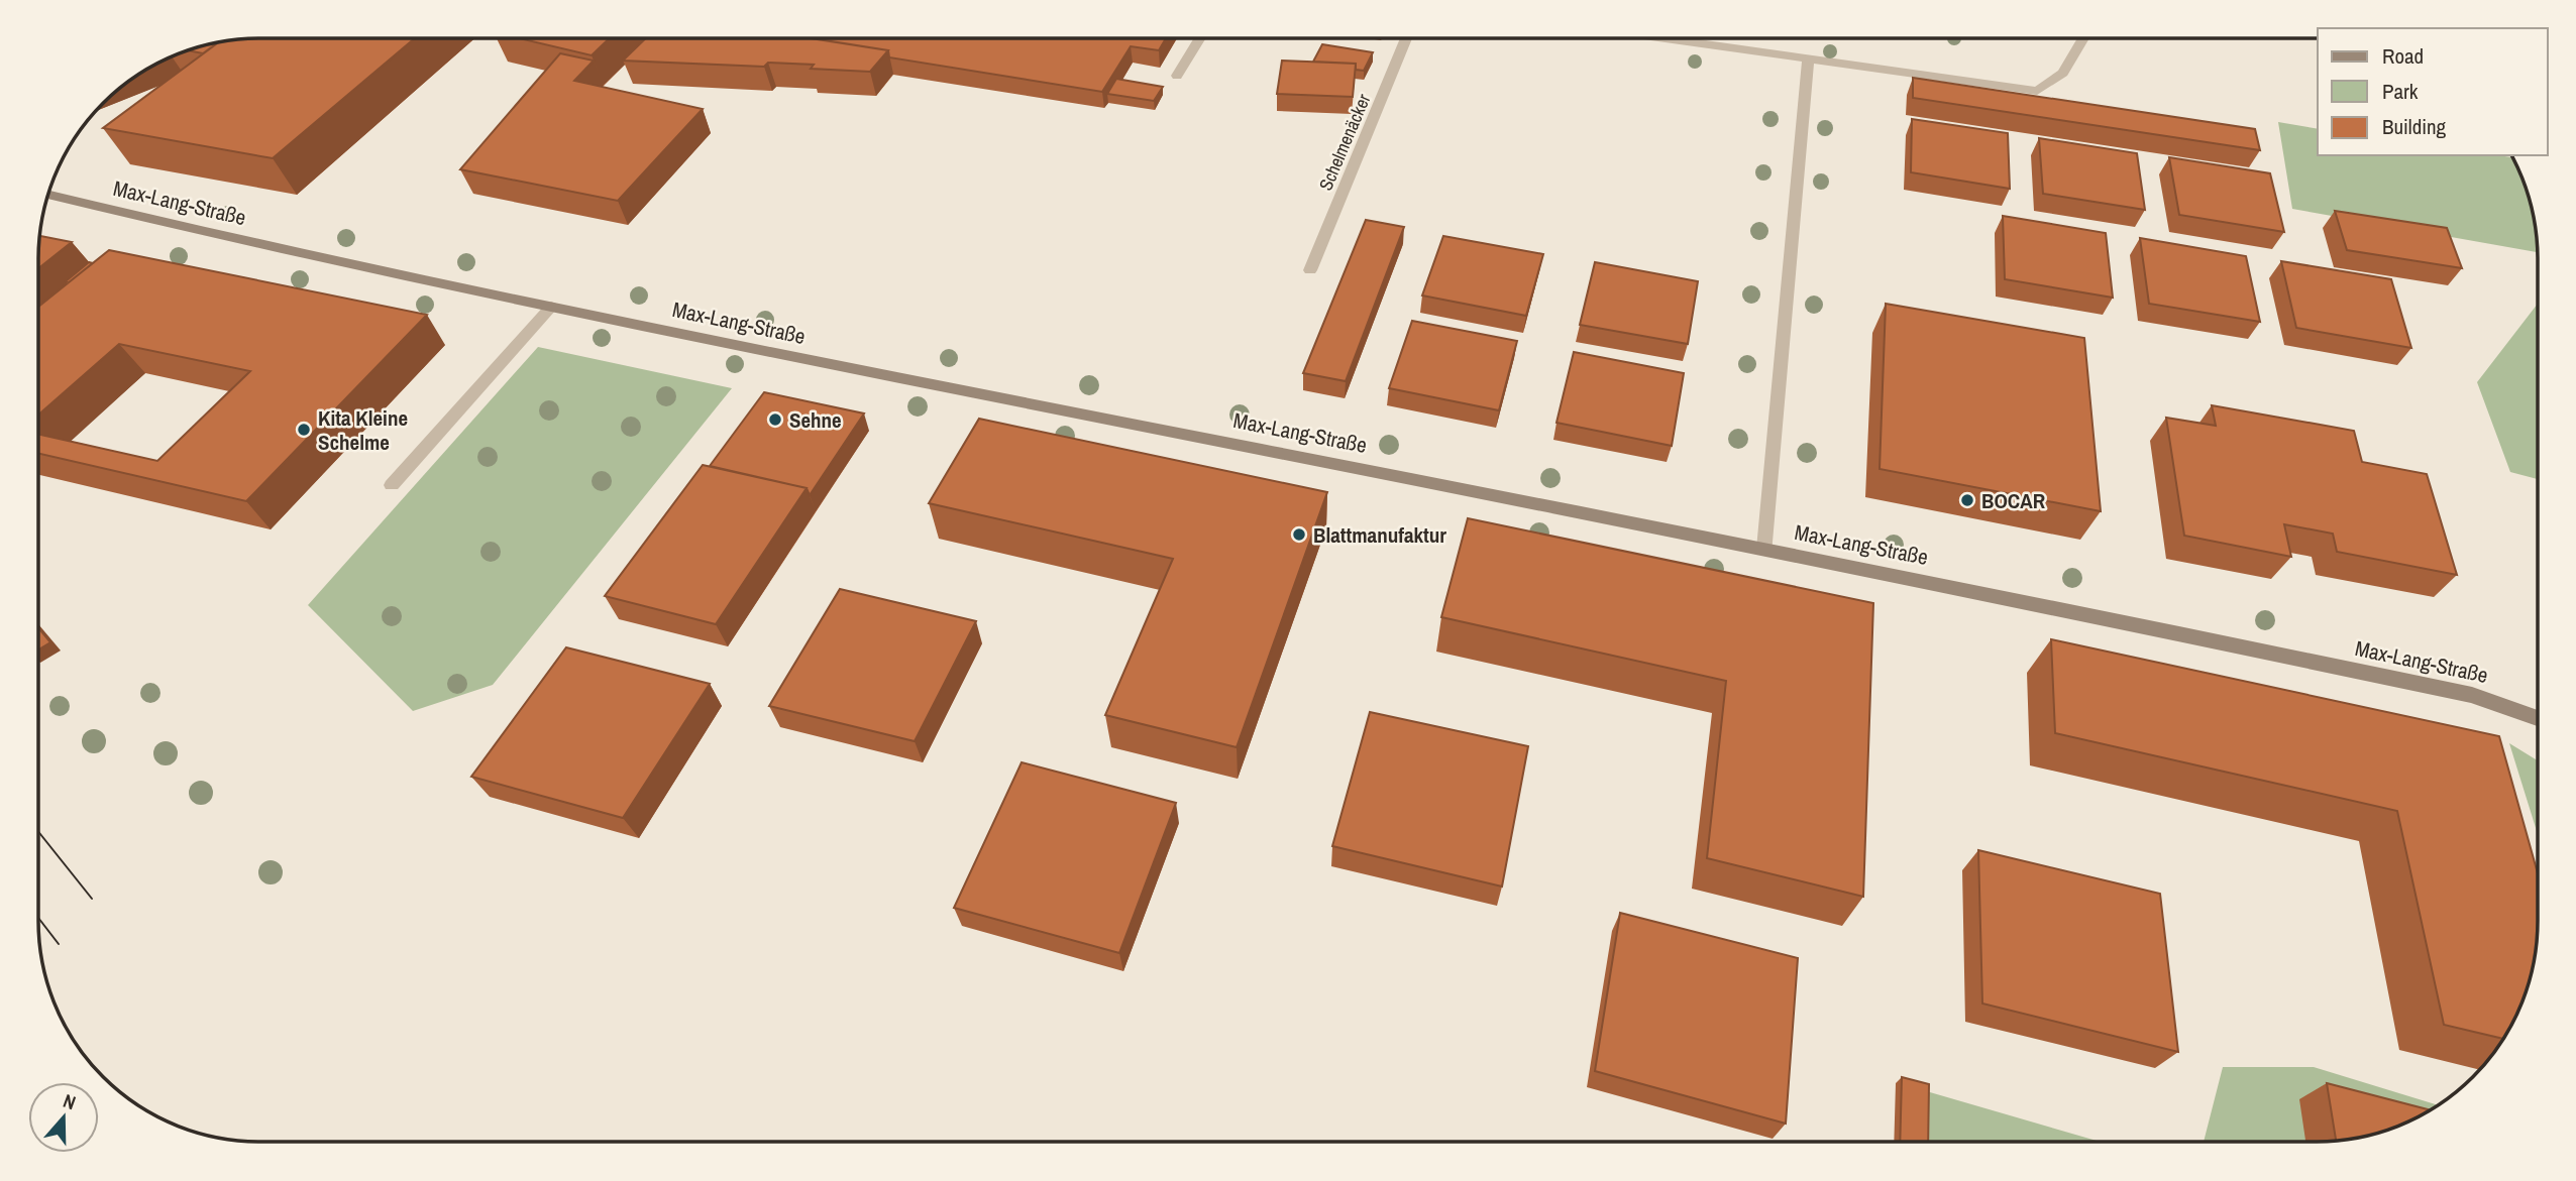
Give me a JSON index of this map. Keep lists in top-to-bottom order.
{
  "streets": {
    "main road": ["Max-Lang-Straße"],
    "street": ["Schelmenäcker"]
  },
  "places": [
    "Sehne",
    "Kita Kleine Schelme",
    "BOCAR",
    "Blattmanufaktur"
  ],
  "legend": ["Road", "Park", "Building"],
  "north": "top"
}
